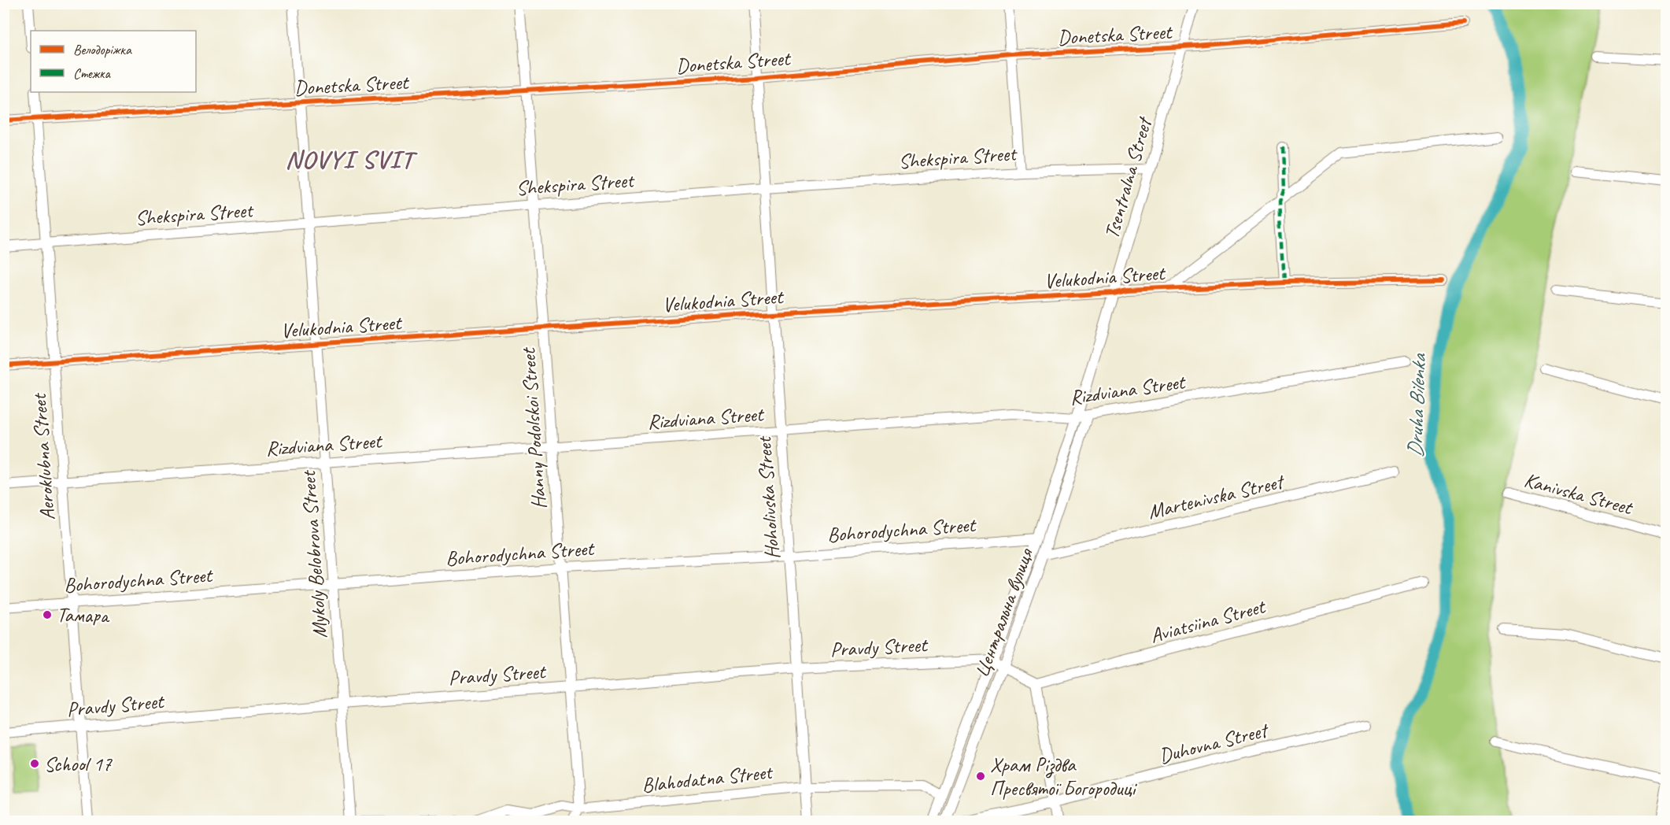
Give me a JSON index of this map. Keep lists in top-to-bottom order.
{
  "streets": {
    "street": [
      "Donetska Street",
      "Shekspira Street",
      "Tsentralna Street",
      "Velukodnia Street",
      "Rizdviana Street",
      "Hanny Podolskoi Street",
      "Aeroklubna Street",
      "Kanivska Street",
      "Martenivska Street",
      "Hoholivska Street",
      "Bohorodychna Street",
      "Mykoly Belobrova Street",
      "Центральна вулиця",
      "Aviatsiina Street",
      "Pravdy Street",
      "Duhovna Street",
      "Blahodatna Street"
    ]
  },
  "crossings": [
    ["Donetska Street", "Tsentralna Street"],
    ["Donetska Street", "Hanny Podolskoi Street"],
    ["Donetska Street", "Aeroklubna Street"],
    ["Donetska Street", "Hoholivska Street"],
    ["Donetska Street", "Mykoly Belobrova Street"],
    ["Shekspira Street", "Tsentralna Street"],
    ["Shekspira Street", "Hanny Podolskoi Street"],
    ["Shekspira Street", "Aeroklubna Street"],
    ["Shekspira Street", "Hoholivska Street"],
    ["Shekspira Street", "Mykoly Belobrova Street"],
    ["Tsentralna Street", "Velukodnia Street"],
    ["Tsentralna Street", "Rizdviana Street"],
    ["Tsentralna Street", "Центральна вулиця"],
    ["Velukodnia Street", "Hanny Podolskoi Street"],
    ["Velukodnia Street", "Aeroklubna Street"],
    ["Velukodnia Street", "Hoholivska Street"],
    ["Velukodnia Street", "Mykoly Belobrova Street"],
    ["Rizdviana Street", "Hanny Podolskoi Street"],
    ["Rizdviana Street", "Aeroklubna Street"],
    ["Rizdviana Street", "Hoholivska Street"],
    ["Rizdviana Street", "Mykoly Belobrova Street"],
    ["Rizdviana Street", "Центральна вулиця"],
    ["Hanny Podolskoi Street", "Bohorodychna Street"],
    ["Hanny Podolskoi Street", "Pravdy Street"],
    ["Hanny Podolskoi Street", "Blahodatna Street"],
    ["Aeroklubna Street", "Bohorodychna Street"],
    ["Aeroklubna Street", "Pravdy Street"],
    ["Martenivska Street", "Центральна вулиця"],
    ["Hoholivska Street", "Bohorodychna Street"],
    ["Hoholivska Street", "Pravdy Street"],
    ["Hoholivska Street", "Blahodatna Street"],
    ["Bohorodychna Street", "Mykoly Belobrova Street"],
    ["Bohorodychna Street", "Центральна вулиця"],
    ["Mykoly Belobrova Street", "Pravdy Street"],
    ["Центральна вулиця", "Pravdy Street"],
    ["Центральна вулиця", "Blahodatna Street"]
  ],
  "districts": ["NOVYI SVIT"],
  "water": ["Druha Bilenka"],
  "places": ["Тамара", "School 17", "Храм Різдва Пресвятої Богородиці"],
  "legend": ["Велодоріжка", "Стежка"]
}
